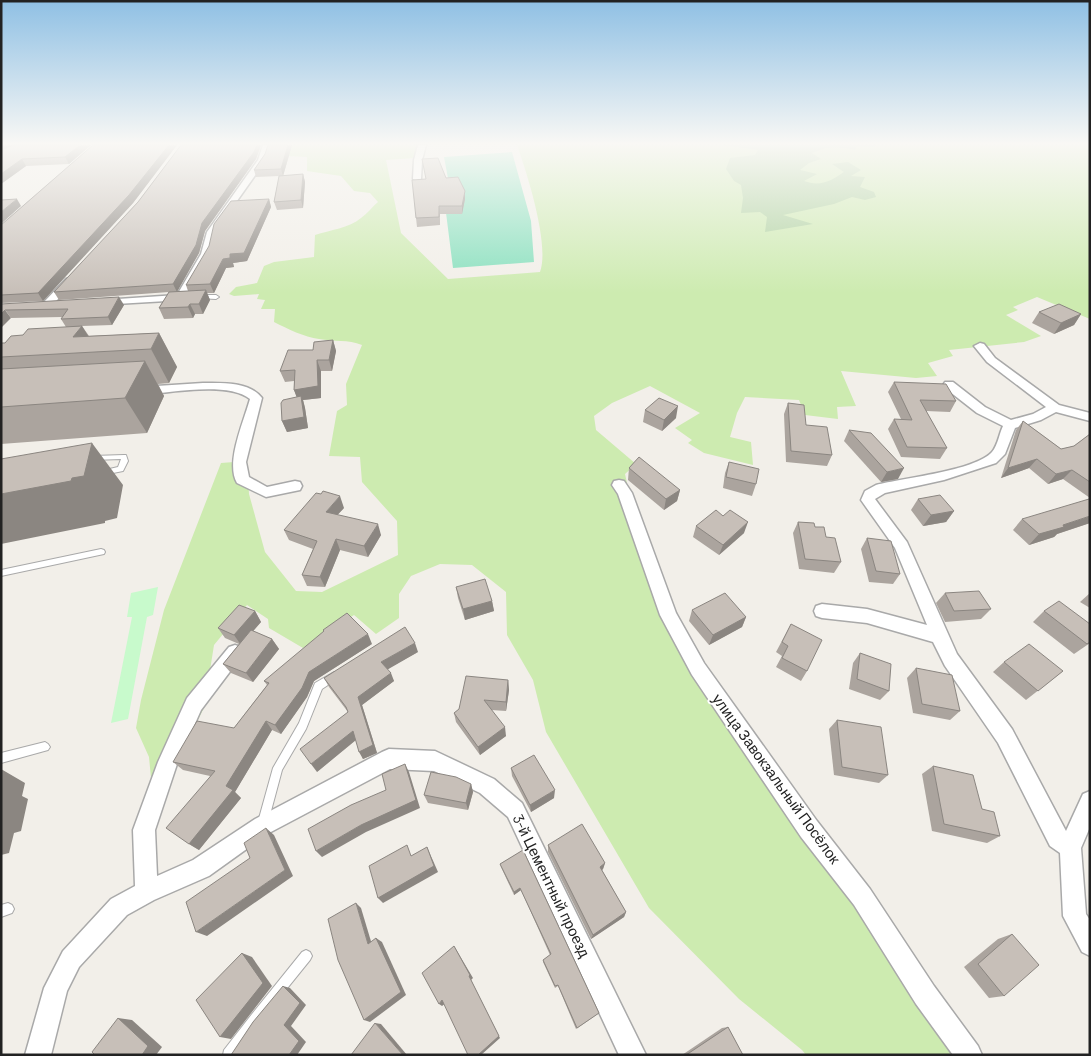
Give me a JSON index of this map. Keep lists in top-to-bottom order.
{
  "streets": {
    "street": ["улица Завокзальный Посёлок", "3-й Цементный проезд"]
  }
}
